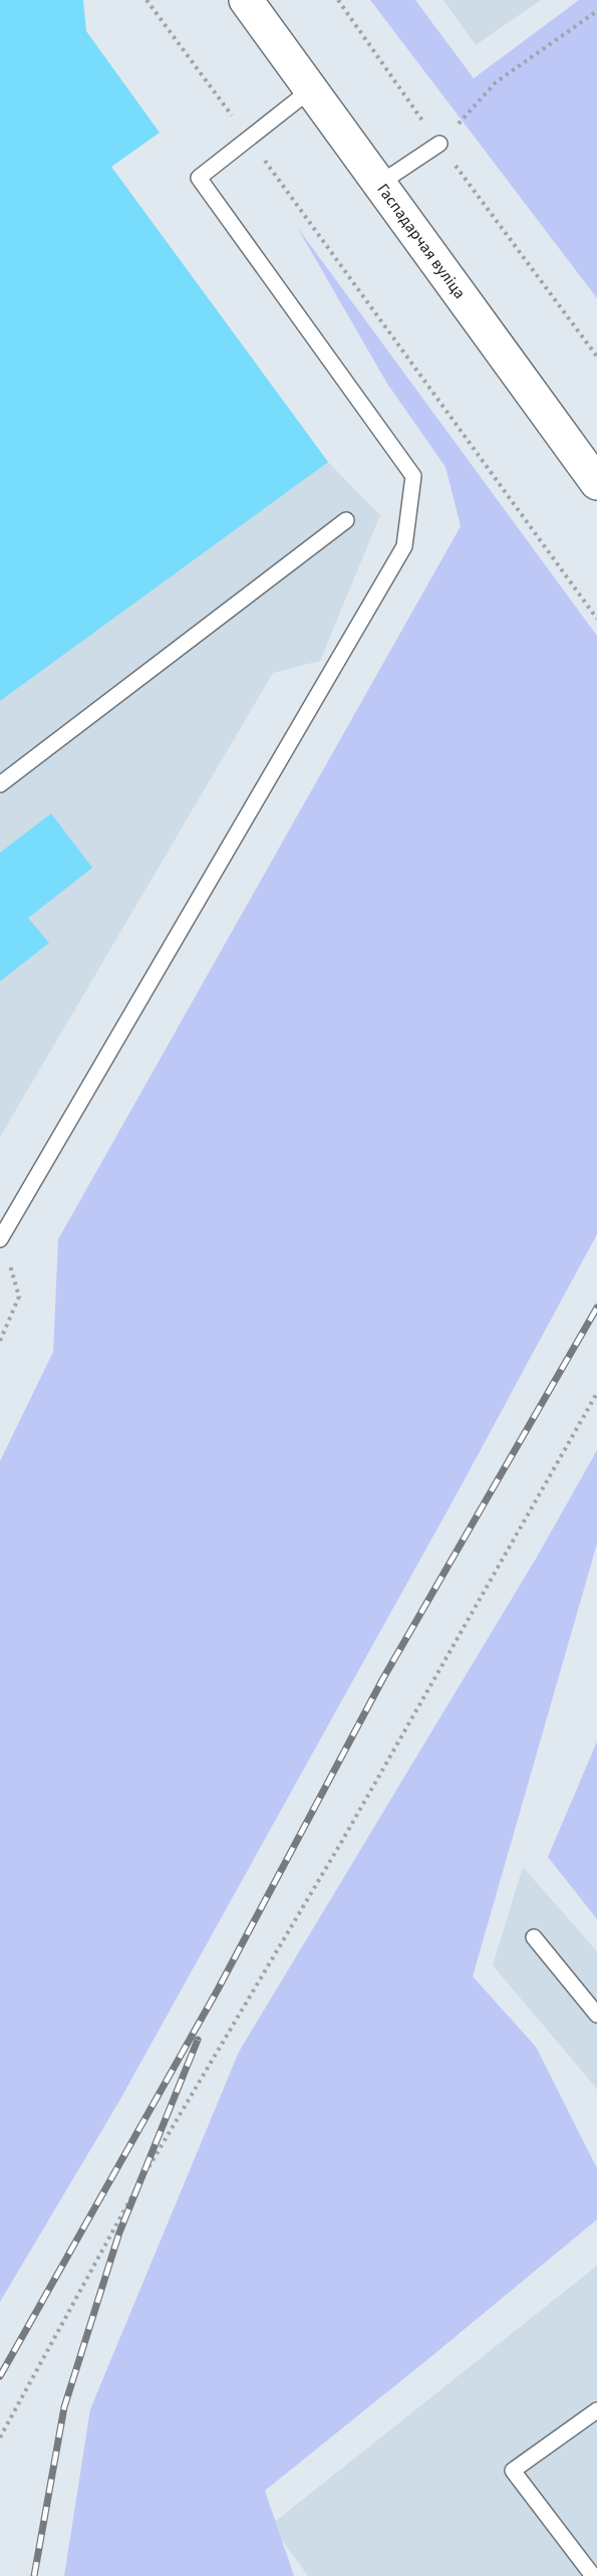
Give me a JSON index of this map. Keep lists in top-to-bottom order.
{
  "streets": {
    "street": ["Гаспадарчая вуліца"]
  }
}
